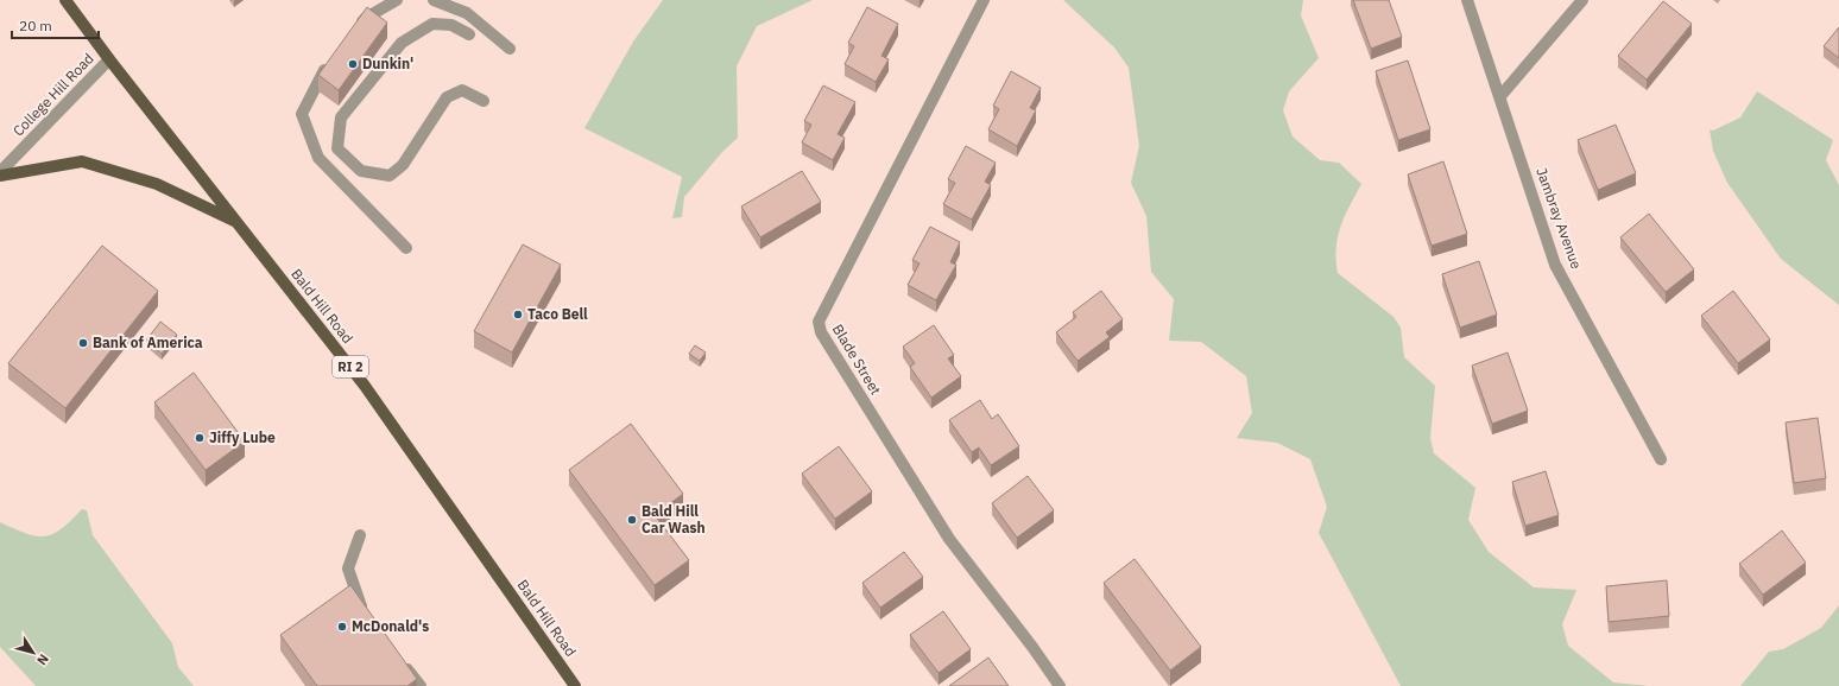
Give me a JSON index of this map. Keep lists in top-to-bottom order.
{
  "streets": {
    "main road": ["Bald Hill Road", "RI 2"],
    "street": ["College Hill Road", "Jambray Avenue", "Blade Street"]
  },
  "crossings": [
    ["College Hill Road", "Bald Hill Road"]
  ],
  "places": [
    "Dunkin'",
    "Taco Bell",
    "Bank of America",
    "Jiffy Lube",
    "Bald Hill Car Wash",
    "McDonald's"
  ],
  "scale_bar": "20 m",
  "north": "bottom right"
}
